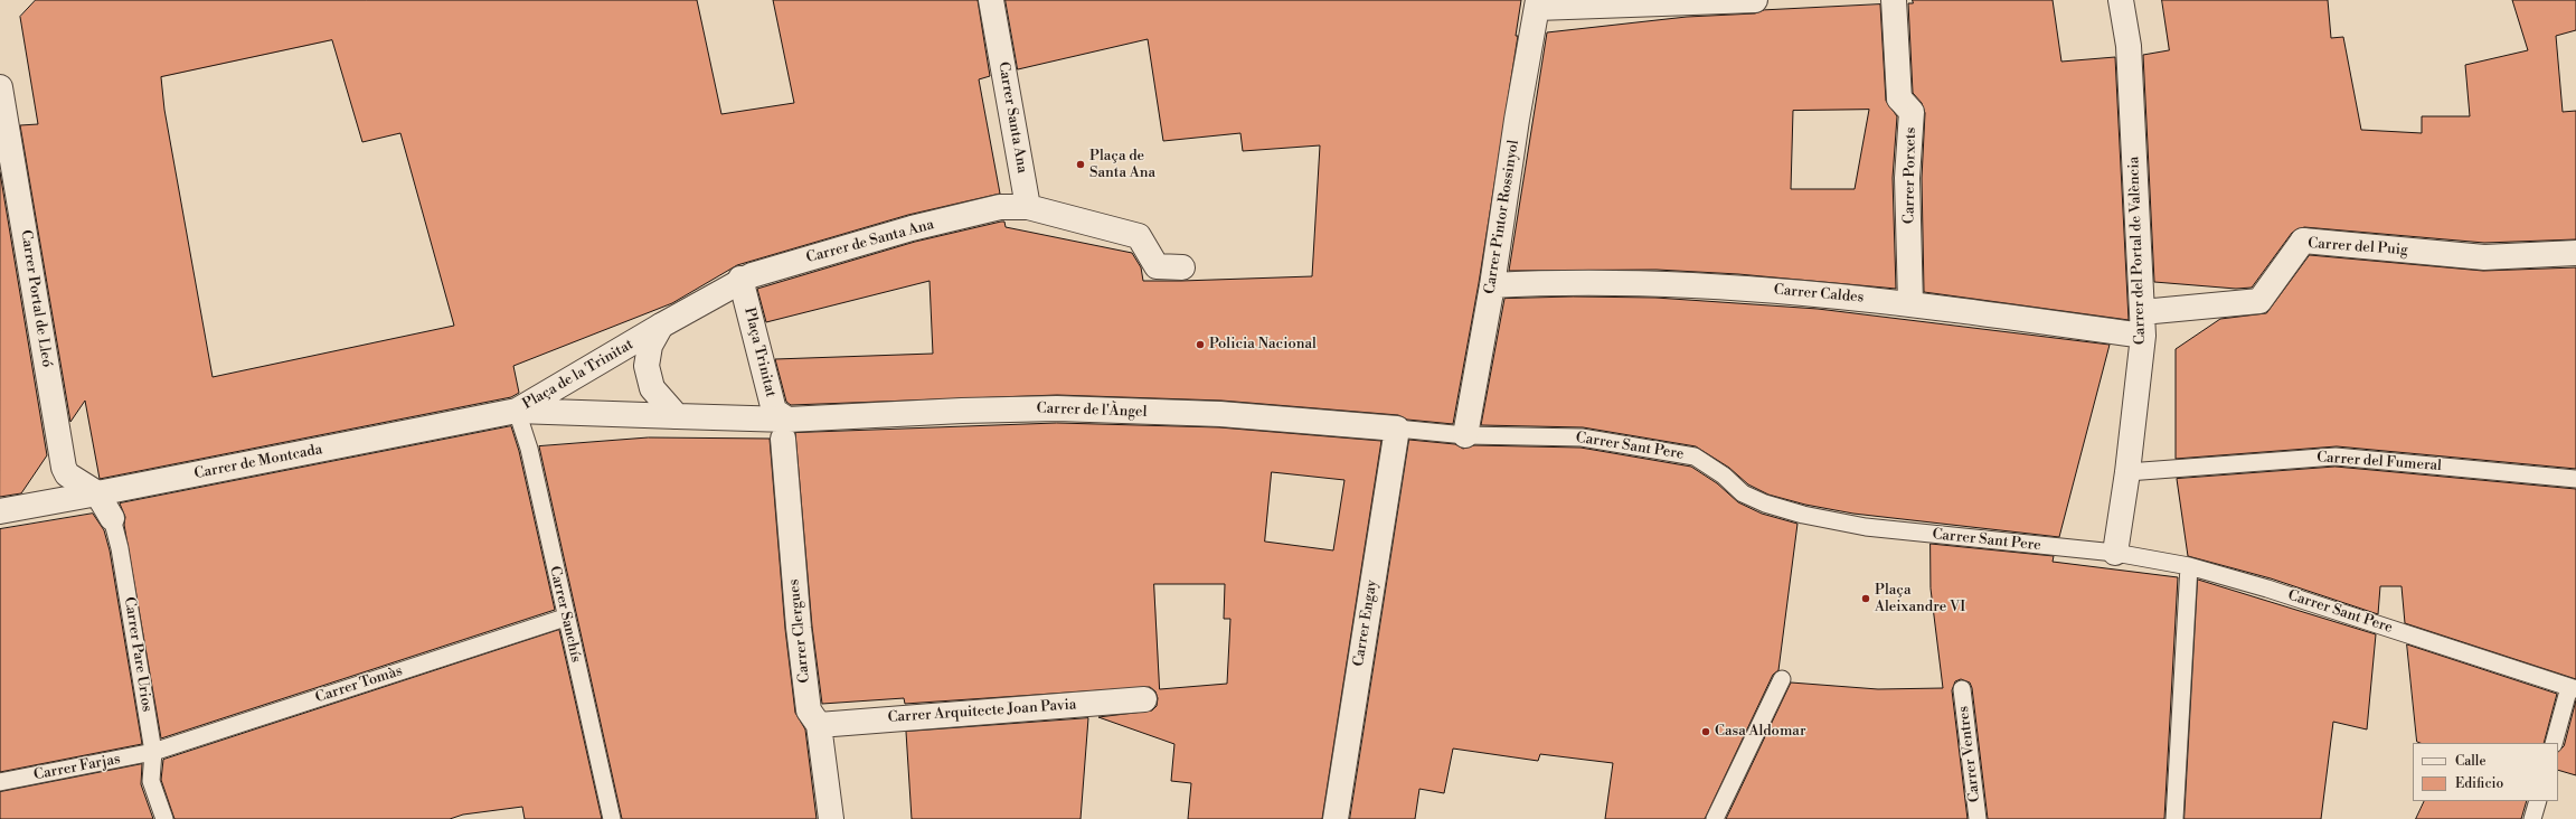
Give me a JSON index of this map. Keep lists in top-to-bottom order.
{
  "streets": {
    "street": [
      "Carrer Santa Ana",
      "Carrer Porxets",
      "Carrer Pintor Rossinyol",
      "Carrer de Santa Ana",
      "Carrer del Puig",
      "Carrer del Portal de València",
      "Carrer Caldes",
      "Carrer Portal de Lleó",
      "Plaça Trinitat",
      "Plaça de la Trinitat",
      "Carrer de l'Àngel",
      "Carrer de Montcada",
      "Carrer Engay",
      "Carrer Clergues",
      "Carrer Pare Urios",
      "Carrer Arquitecte Joan Pavia"
    ],
    "lane": [
      "Carrer Sant Pere",
      "Carrer del Fumeral",
      "Carrer Sanchís",
      "Carrer Tomàs",
      "Carrer Ventres",
      "Carrer Farjas"
    ]
  },
  "crossings": [
    ["Carrer Santa Ana", "Carrer de Santa Ana"],
    ["Carrer Porxets", "Carrer Caldes"],
    ["Carrer Pintor Rossinyol", "Carrer Caldes"],
    ["Carrer Pintor Rossinyol", "Carrer Sant Pere"],
    ["Carrer de Santa Ana", "Plaça Trinitat"],
    ["Carrer de Santa Ana", "Plaça de la Trinitat"],
    ["Carrer del Puig", "Carrer del Portal de València"],
    ["Carrer del Puig", "Carrer Caldes"],
    ["Carrer del Portal de València", "Carrer Caldes"],
    ["Carrer del Portal de València", "Carrer Sant Pere"],
    ["Carrer del Portal de València", "Carrer del Fumeral"],
    ["Carrer Portal de Lleó", "Carrer de Montcada"],
    ["Carrer Portal de Lleó", "Carrer Pare Urios"],
    ["Plaça Trinitat", "Plaça de la Trinitat"],
    ["Plaça Trinitat", "Carrer de l'Àngel"],
    ["Plaça Trinitat", "Carrer Clergues"],
    ["Plaça de la Trinitat", "Carrer de l'Àngel"],
    ["Plaça de la Trinitat", "Carrer de Montcada"],
    ["Plaça de la Trinitat", "Carrer Sanchís"],
    ["Plaça de la Trinitat", "Carrer Clergues"],
    ["Carrer de l'Àngel", "Carrer Sant Pere"],
    ["Carrer de l'Àngel", "Carrer Engay"],
    ["Carrer de l'Àngel", "Carrer Clergues"],
    ["Carrer Sant Pere", "Carrer Engay"],
    ["Carrer de Montcada", "Carrer Sanchís"],
    ["Carrer de Montcada", "Carrer Pare Urios"],
    ["Carrer Sanchís", "Carrer Tomàs"],
    ["Carrer Clergues", "Carrer Arquitecte Joan Pavia"],
    ["Carrer Pare Urios", "Carrer Tomàs"],
    ["Carrer Pare Urios", "Carrer Farjas"],
    ["Carrer Tomàs", "Carrer Farjas"]
  ],
  "places": [
    "Plaça de Santa Ana",
    "Policia Nacional",
    "Plaça Aleixandre VI",
    "Casa Aldomar"
  ],
  "legend": ["Calle", "Edificio"]
}
